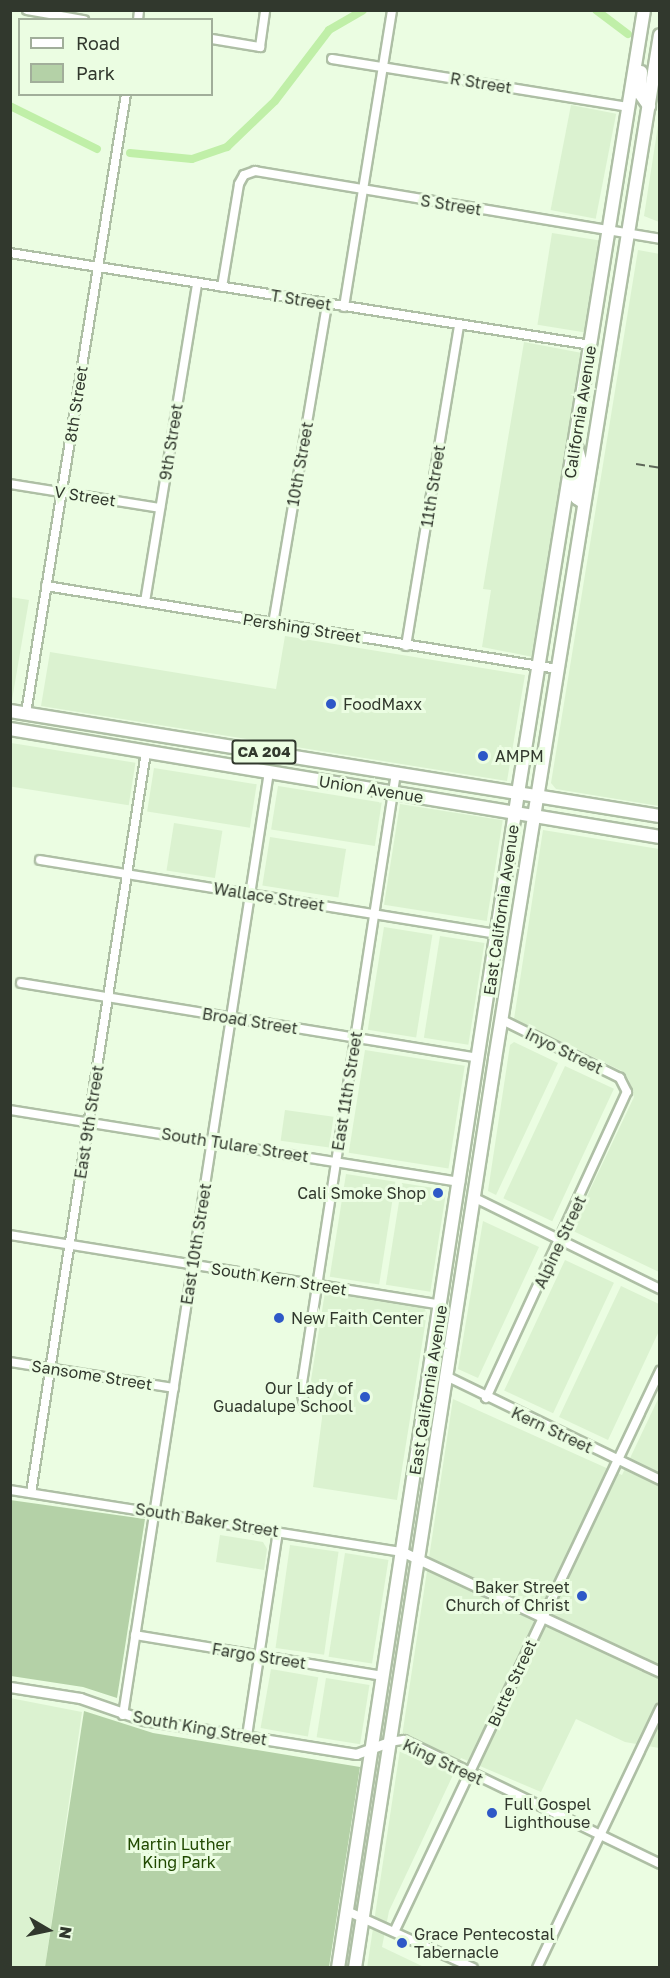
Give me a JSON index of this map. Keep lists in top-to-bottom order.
{
  "streets": {
    "main road": [
      "California Avenue",
      "CA 204",
      "Union Avenue",
      "East California Avenue"
    ],
    "street": [
      "R Street",
      "S Street",
      "T Street",
      "8th Street",
      "9th Street",
      "10th Street",
      "11th Street",
      "V Street",
      "Pershing Street",
      "Wallace Street",
      "Broad Street",
      "Inyo Street",
      "East 11th Street",
      "East 9th Street",
      "South Tulare Street",
      "Alpine Street",
      "East 10th Street",
      "South Kern Street",
      "Sansome Street",
      "Kern Street",
      "South Baker Street",
      "Fargo Street",
      "Butte Street",
      "South King Street",
      "King Street"
    ]
  },
  "crossings": [
    ["R Street", "California Avenue"],
    ["S Street", "T Street"],
    ["S Street", "California Avenue"],
    ["T Street", "8th Street"],
    ["T Street", "California Avenue"],
    ["T Street", "9th Street"],
    ["T Street", "10th Street"],
    ["T Street", "11th Street"],
    ["8th Street", "V Street"],
    ["8th Street", "Pershing Street"],
    ["8th Street", "Union Avenue"],
    ["California Avenue", "Pershing Street"],
    ["California Avenue", "Union Avenue"],
    ["California Avenue", "East California Avenue"],
    ["9th Street", "V Street"],
    ["9th Street", "Pershing Street"],
    ["10th Street", "Pershing Street"],
    ["11th Street", "Pershing Street"],
    ["Union Avenue", "East California Avenue"],
    ["Union Avenue", "East 11th Street"],
    ["Union Avenue", "East 9th Street"],
    ["Union Avenue", "East 10th Street"],
    ["Wallace Street", "East California Avenue"],
    ["Wallace Street", "East 11th Street"],
    ["Wallace Street", "East 9th Street"],
    ["Wallace Street", "East 10th Street"],
    ["East California Avenue", "Broad Street"],
    ["East California Avenue", "Inyo Street"],
    ["East California Avenue", "South Tulare Street"],
    ["East California Avenue", "South Kern Street"],
    ["East California Avenue", "Kern Street"],
    ["East California Avenue", "South Baker Street"],
    ["East California Avenue", "Fargo Street"],
    ["East California Avenue", "South King Street"],
    ["East California Avenue", "King Street"],
    ["Broad Street", "East 11th Street"],
    ["Broad Street", "East 9th Street"],
    ["Broad Street", "East 10th Street"],
    ["Inyo Street", "Alpine Street"],
    ["East 11th Street", "South Tulare Street"],
    ["East 11th Street", "South Kern Street"],
    ["East 9th Street", "South Tulare Street"],
    ["East 9th Street", "South Kern Street"],
    ["East 9th Street", "Sansome Street"],
    ["East 9th Street", "South Baker Street"],
    ["South Tulare Street", "East 10th Street"],
    ["Alpine Street", "Kern Street"],
    ["East 10th Street", "South Kern Street"],
    ["East 10th Street", "Sansome Street"],
    ["East 10th Street", "South Baker Street"],
    ["East 10th Street", "Fargo Street"],
    ["East 10th Street", "South King Street"],
    ["Kern Street", "Butte Street"],
    ["Butte Street", "King Street"],
    ["South King Street", "King Street"]
  ],
  "parks": ["Martin Luther King Park"],
  "places": [
    "FoodMaxx",
    "AMPM",
    "Cali Smoke Shop",
    "New Faith Center",
    "Our Lady of Guadalupe School",
    "Baker Street Church of Christ",
    "Full Gospel Lighthouse",
    "Grace Pentecostal Tabernacle"
  ],
  "legend": ["Road", "Park"],
  "north": "right"
}
